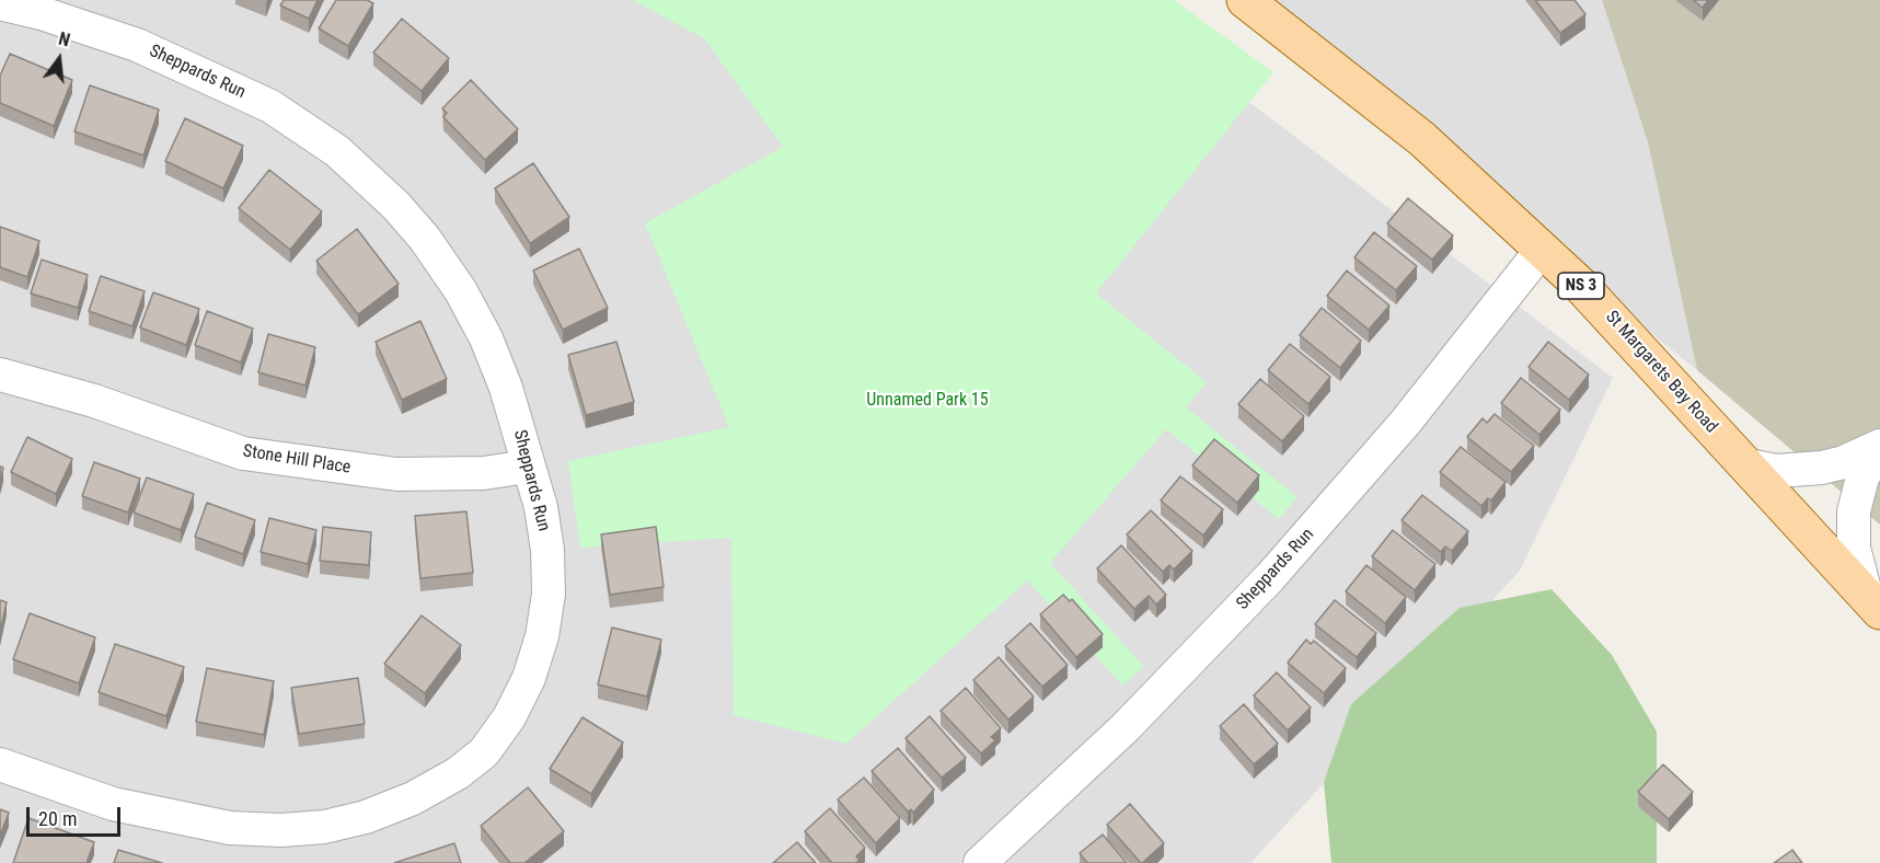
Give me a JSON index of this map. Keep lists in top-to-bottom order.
{
  "streets": {
    "main road": ["NS 3", "St Margarets Bay Road"],
    "street": ["Sheppards Run", "Stone Hill Place"]
  },
  "crossings": [
    ["Sheppards Run", "St Margarets Bay Road"],
    ["Sheppards Run", "Stone Hill Place"]
  ],
  "parks": ["Unnamed Park 15"],
  "scale_bar": "20 m",
  "north": "top"
}
